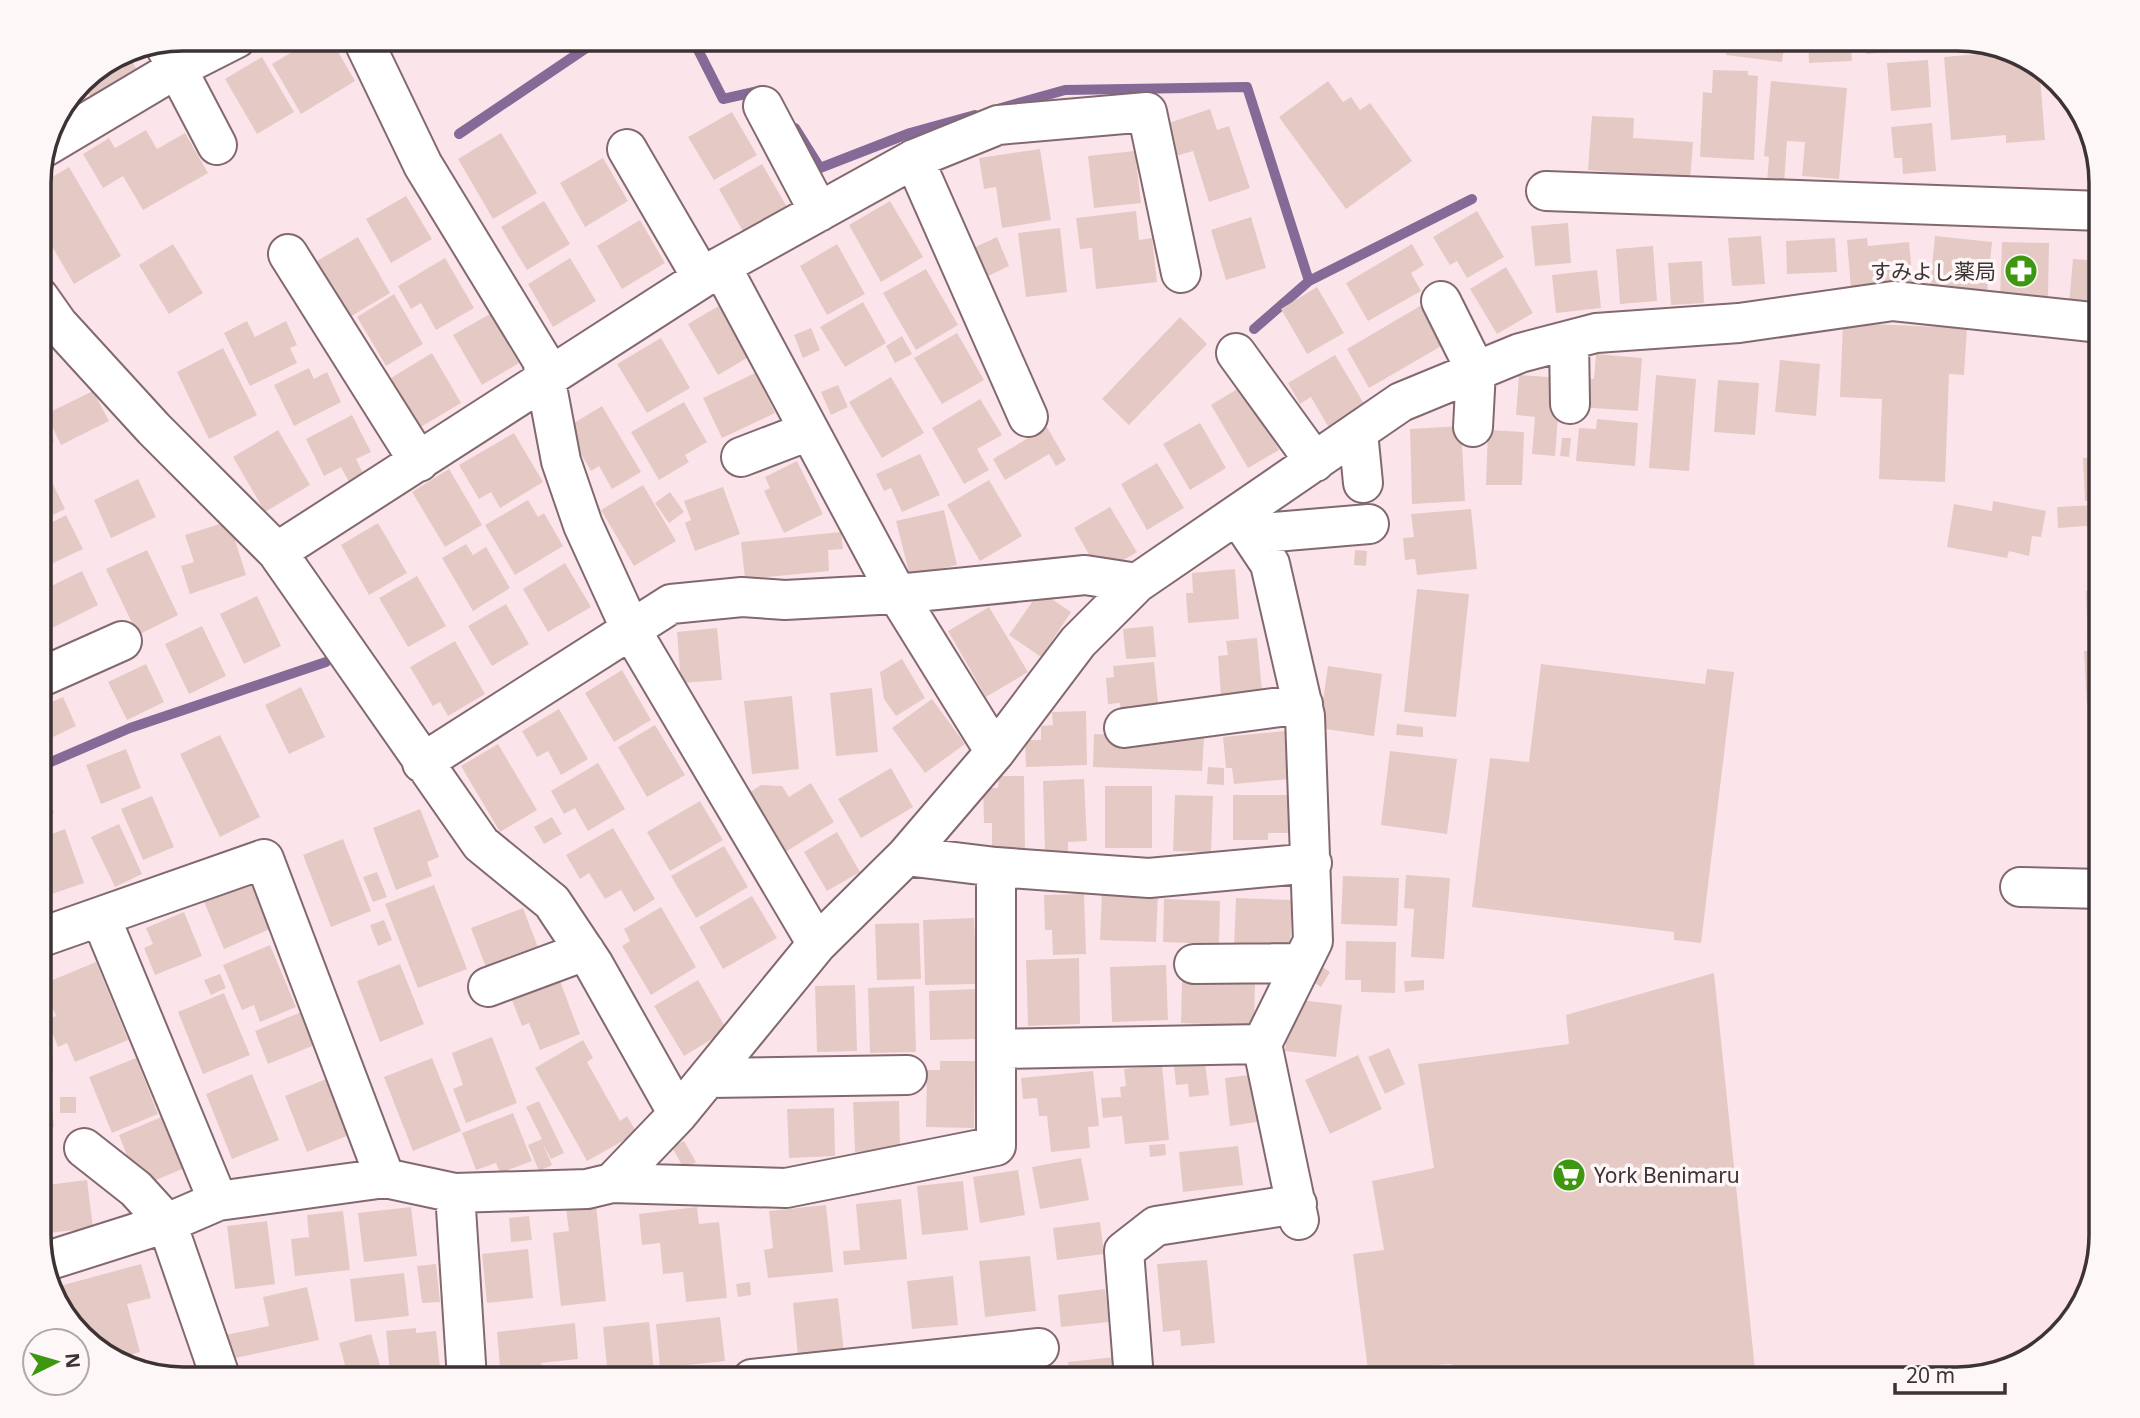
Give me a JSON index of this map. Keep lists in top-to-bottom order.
{
  "places": {
    "pharmacy": ["すみよし薬局"],
    "supermarket": ["York Benimaru"]
  },
  "scale_bar": "20 m",
  "north": "right"
}
